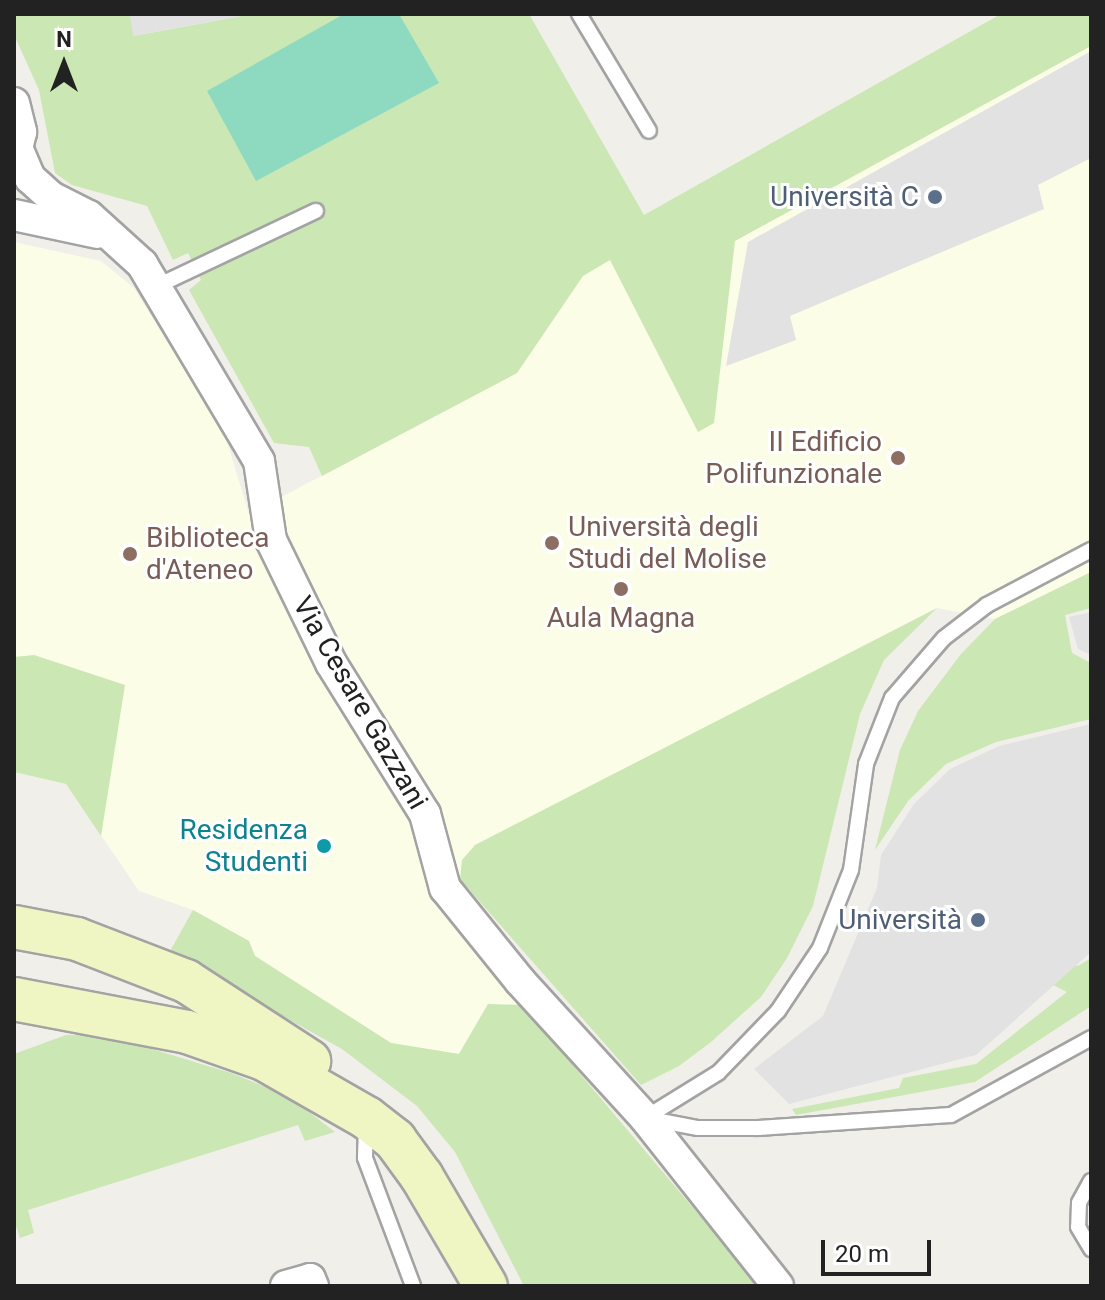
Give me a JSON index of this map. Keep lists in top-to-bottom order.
{
  "streets": {
    "street": ["Via Cesare Gazzani"]
  },
  "places": [
    "Università C",
    "II Edificio Polifunzionale",
    "Università degli Studi del Molise",
    "Biblioteca d'Ateneo",
    "Aula Magna",
    "Residenza Studenti",
    "Università"
  ],
  "scale_bar": "20 m",
  "north": "top"
}
